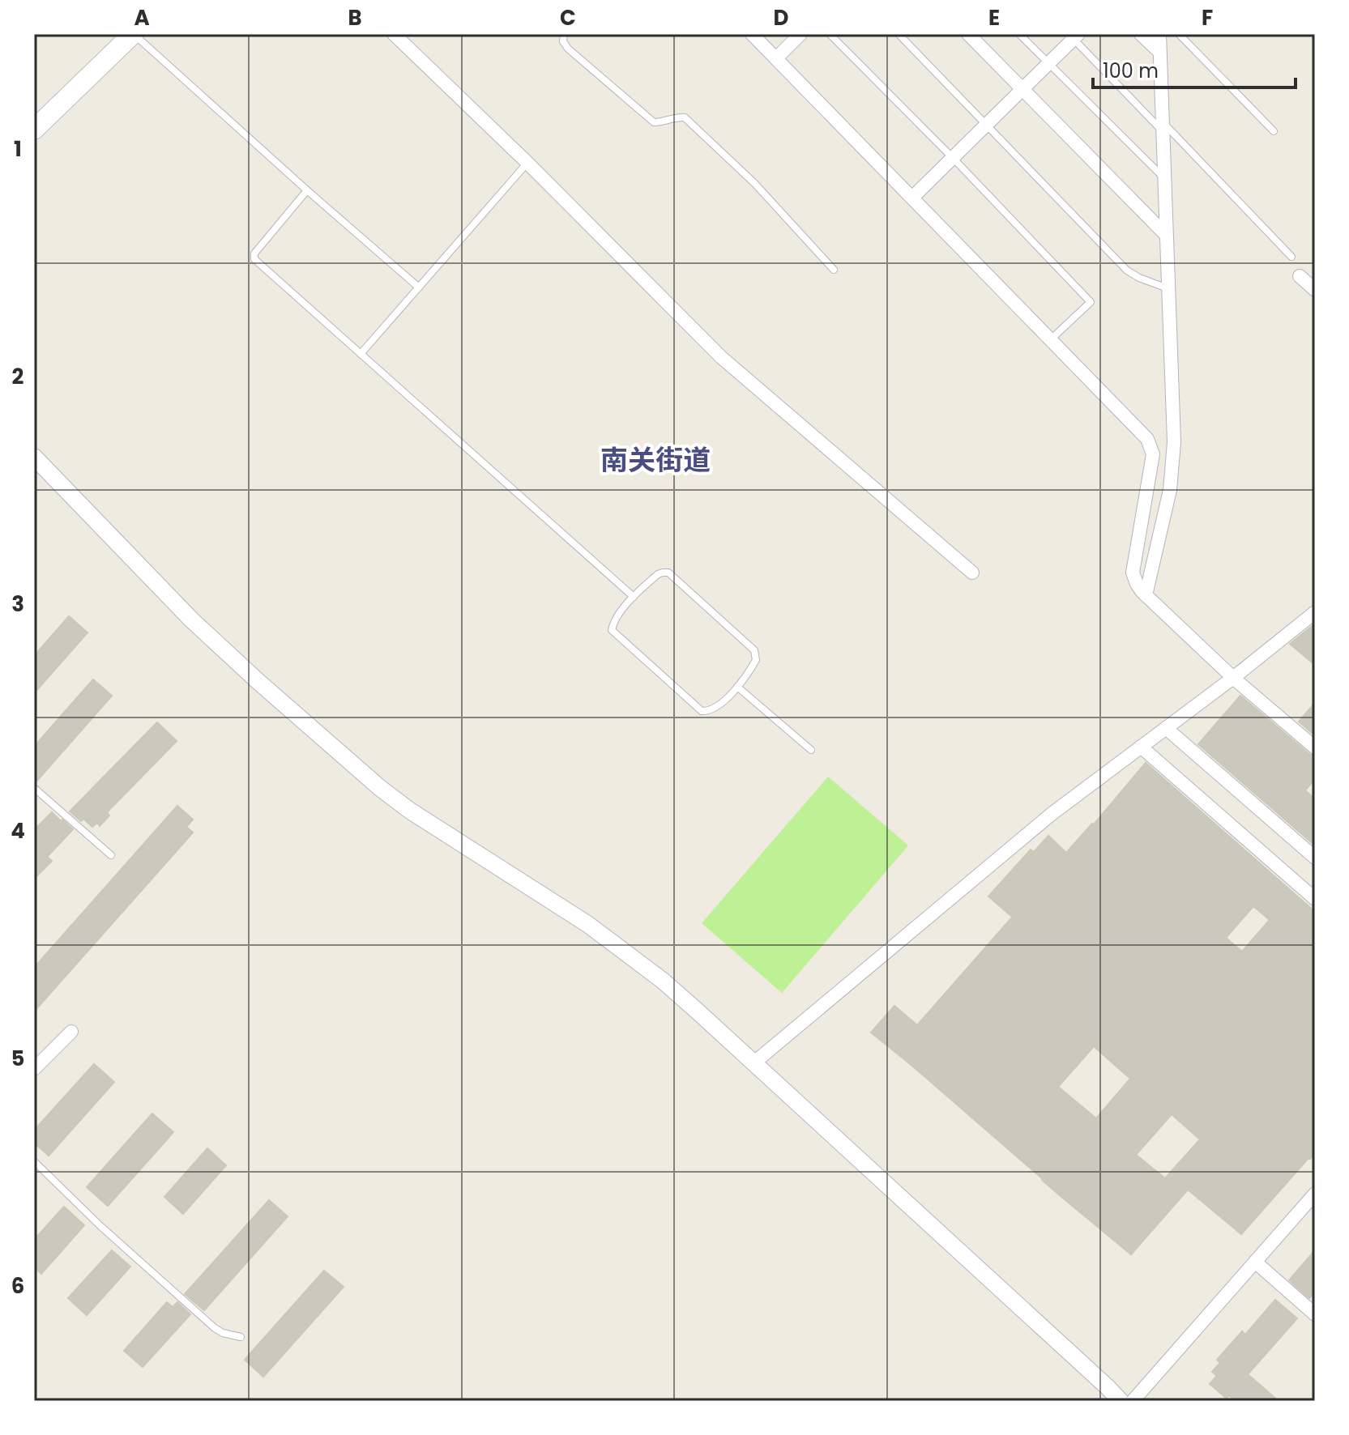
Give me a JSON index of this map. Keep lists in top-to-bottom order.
{
  "districts": ["南关街道"],
  "scale_bar": "100 m",
  "grid": {
    "columns": [
      "A",
      "B",
      "C",
      "D",
      "E",
      "F"
    ],
    "rows": [
      "1",
      "2",
      "3",
      "4",
      "5",
      "6"
    ]
  }
}
